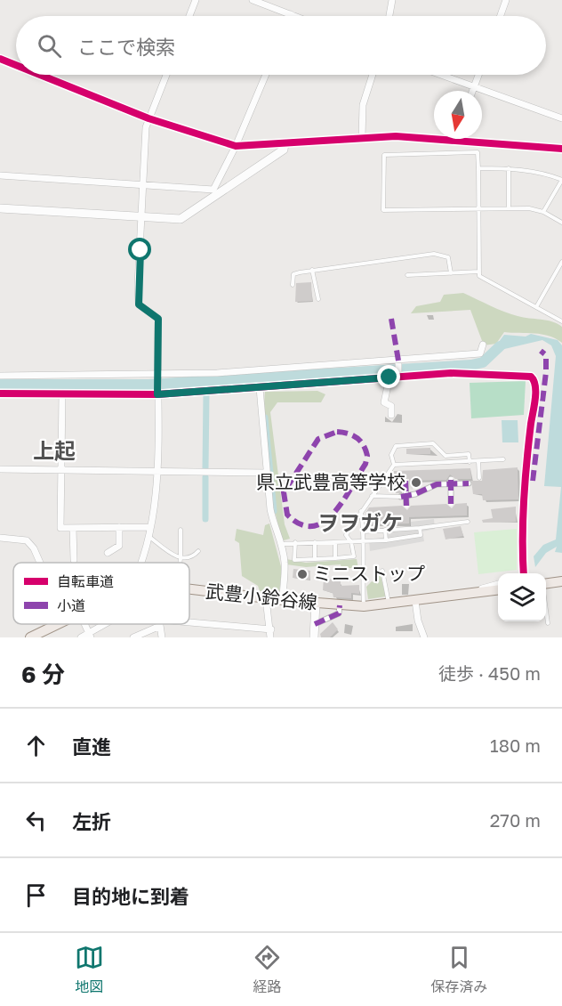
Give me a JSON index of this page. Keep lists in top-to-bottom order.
{
  "streets": {
    "main road": ["武豊小鈴谷線"]
  },
  "districts": ["上起", "ヲヲガケ"],
  "places": ["県立武豊高等学校", "ミニストップ"],
  "legend": ["自転車道", "小道"],
  "north": "bottom",
  "page": {
    "search": "ここで検索",
    "heading": ["6 分", "徒歩 · 450 m"],
    "list": [
      ["直進", "180 m"],
      ["左折", "270 m"],
      "目的地に到着"
    ],
    "nav": ["地図", "経路", "保存済み"]
  }
}
